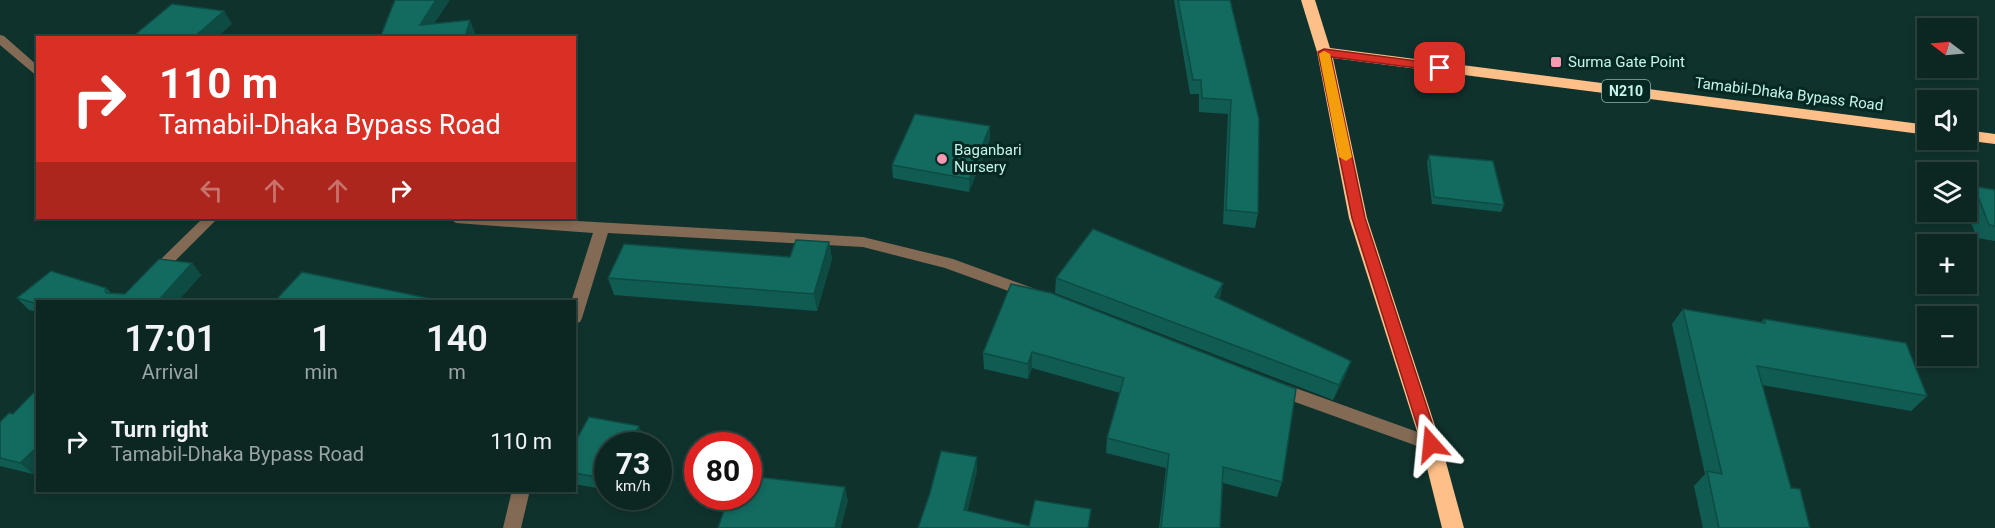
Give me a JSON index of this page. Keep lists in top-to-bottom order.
{
  "streets": {
    "highway": ["N210", "Tamabil-Dhaka Bypass Road"]
  },
  "places": {
    "transit": ["Surma Gate Point"],
    "other": ["Baganbari Nursery"]
  },
  "north": "left",
  "page": {
    "map_buttons": ["+", "−"],
    "turn": ["110 m", "Tamabil-Dhaka Bypass Road"],
    "eta": [
      "17:01",
      "Arrival",
      "1",
      "min",
      "140",
      "m"
    ],
    "list": [
      {
        "name": "Turn right",
        "note": "Tamabil-Dhaka Bypass Road",
        "value": "110 m"
      }
    ],
    "speed": "73 km/h",
    "limit": "80"
  }
}
